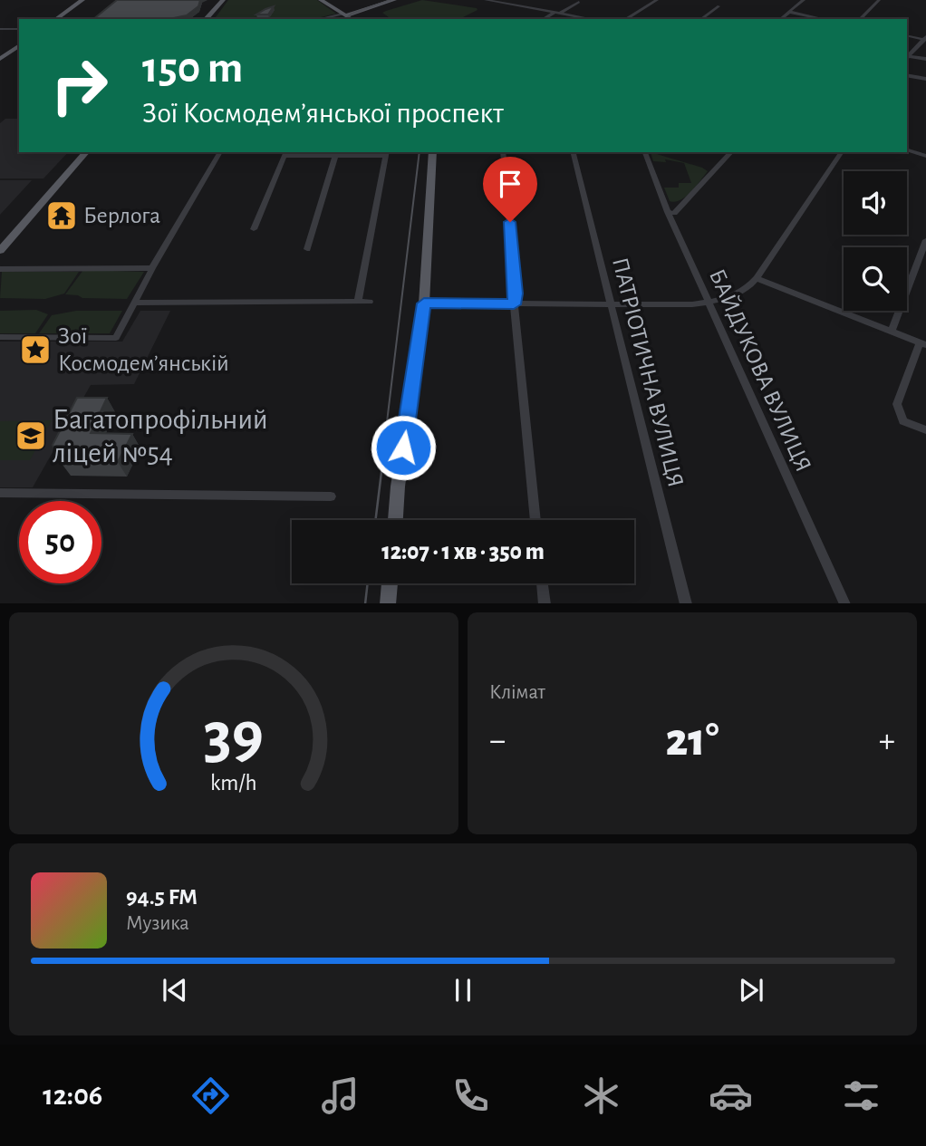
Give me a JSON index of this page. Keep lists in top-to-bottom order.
{
  "streets": {
    "street": ["БАЙДУКОВА ВУЛИЦЯ", "ПАТРІОТИЧНА ВУЛИЦЯ"]
  },
  "places": {
    "temple": ["Берлога"],
    "place": ["Зої Космодем’янській"],
    "school or university": ["Багатопрофільний ліцей №54"]
  },
  "page": {
    "turn": ["150 m", "Зої Космодем’янської проспект"],
    "limit": "50",
    "trip": "12:07 · 1 хв · 350 m",
    "tile": "Клімат",
    "heat": ["−", "21°", "+"],
    "song": ["94.5 FM", "Музика"],
    "tabs": "12:06",
    "gauge": ["39", "km/h"]
  }
}
